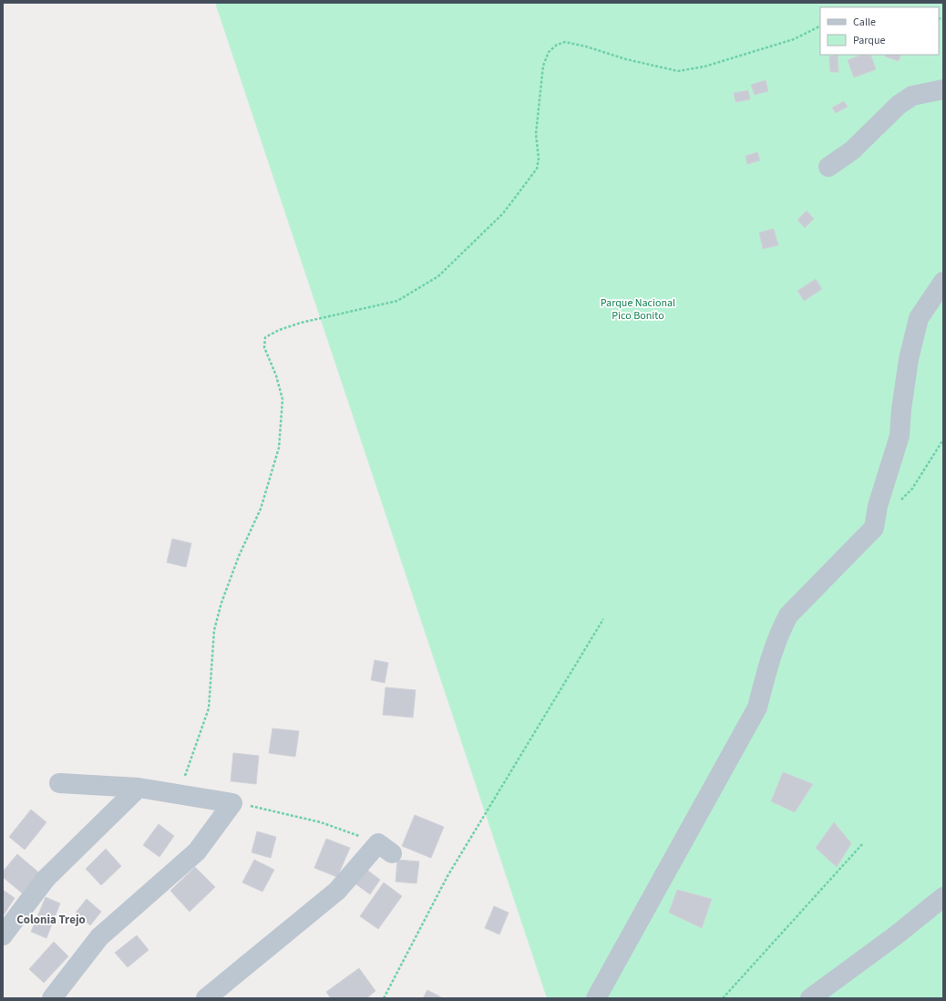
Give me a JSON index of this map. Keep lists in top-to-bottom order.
{
  "districts": ["Colonia Trejo"],
  "parks": ["Parque Nacional Pico Bonito"],
  "legend": ["Calle", "Parque"]
}
